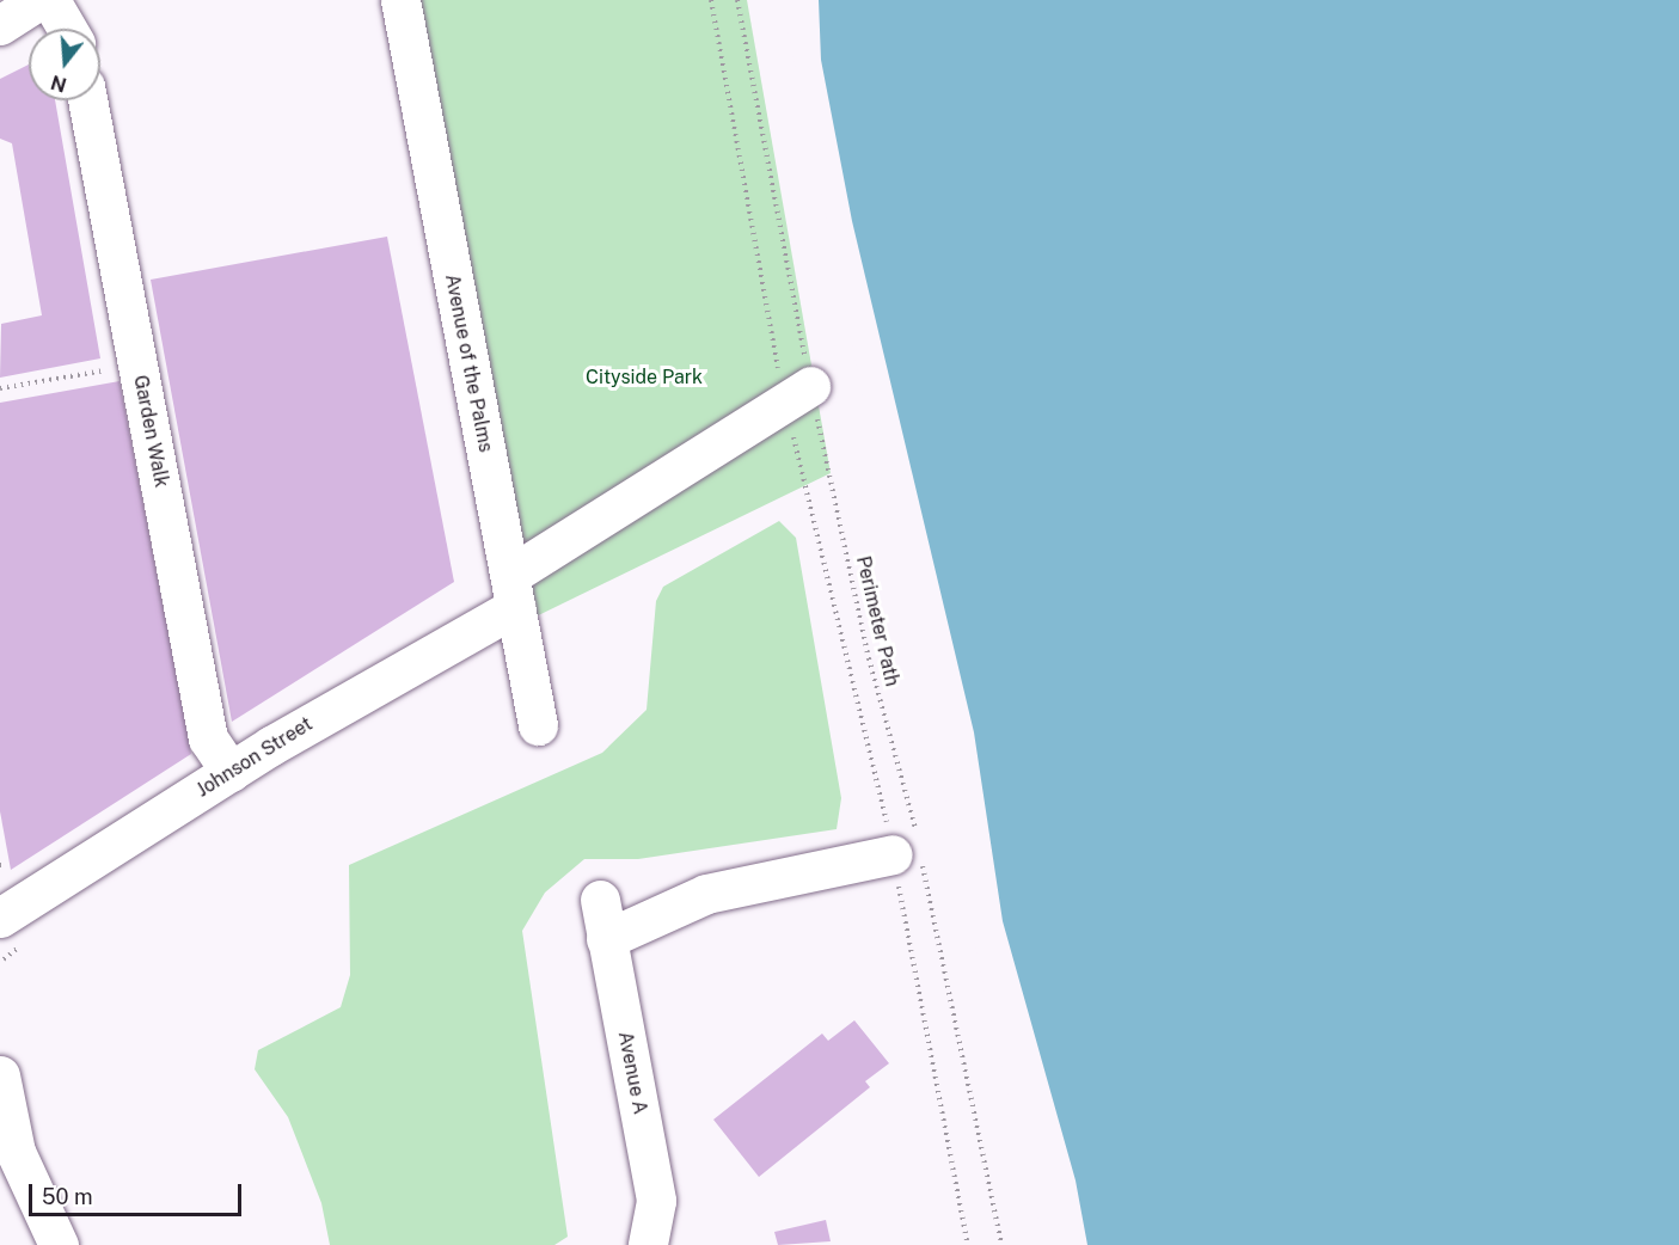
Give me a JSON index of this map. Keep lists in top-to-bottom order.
{
  "streets": {
    "street": [
      "Avenue of the Palms",
      "Garden Walk",
      "Johnson Street",
      "Avenue A"
    ],
    "path": ["Perimeter Path"]
  },
  "crossings": [
    ["Avenue of the Palms", "Johnson Street"],
    ["Garden Walk", "Johnson Street"]
  ],
  "parks": ["Cityside Park"],
  "scale_bar": "50 m",
  "north": "bottom"
}
